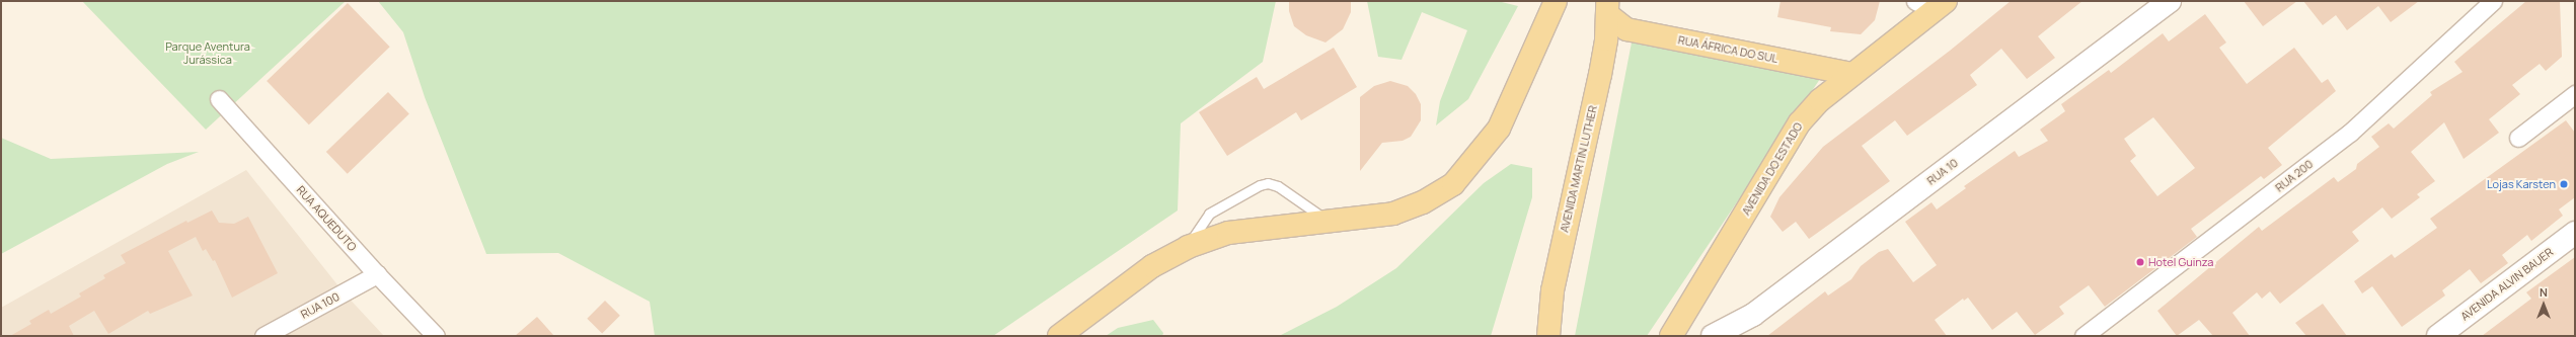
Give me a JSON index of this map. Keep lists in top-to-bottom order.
{
  "streets": {
    "main road": ["RUA ÁFRICA DO SUL", "AVENIDA MARTIN LUTHER", "AVENIDA DO ESTADO"],
    "street": [
      "RUA 10",
      "RUA 200",
      "RUA AQUEDUTO",
      "AVENIDA ALVIN BAUER",
      "RUA 100"
    ]
  },
  "crossings": [
    ["RUA ÁFRICA DO SUL", "AVENIDA MARTIN LUTHER"],
    ["RUA ÁFRICA DO SUL", "AVENIDA DO ESTADO"],
    ["RUA AQUEDUTO", "RUA 100"]
  ],
  "parks": ["Parque Aventura Jurássica"],
  "places": ["Lojas Karsten", "Hotel Guinza"],
  "north": "top"
}
